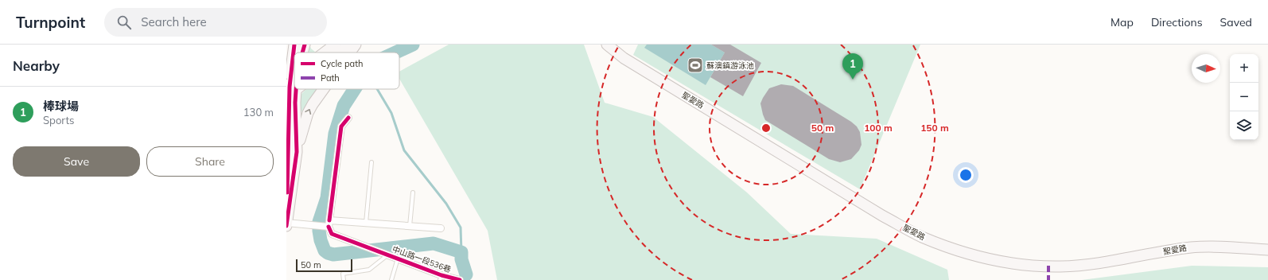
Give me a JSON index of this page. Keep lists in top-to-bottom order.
{
  "streets": {
    "main road": ["聖愛路"],
    "street": ["中山路一段536巷"]
  },
  "places": {
    "sports": ["蘇澳鎮游泳池"]
  },
  "legend": ["Cycle path", "Path"],
  "scale_bar": "50 m",
  "north": "right",
  "page": {
    "header": "Turnpoint",
    "search": "Search here",
    "nav": ["Map", "Directions", "Saved"],
    "heading": "Nearby",
    "pins": "1",
    "map_buttons": ["+", "−"],
    "list": [
      {
        "mark": "1",
        "name": "棒球場",
        "note": "Sports",
        "value": "130 m"
      }
    ],
    "buttons": ["Save", "Share"],
    "scale": "50 m"
  },
  "rings": ["50 m", "100 m", "150 m"]
}
